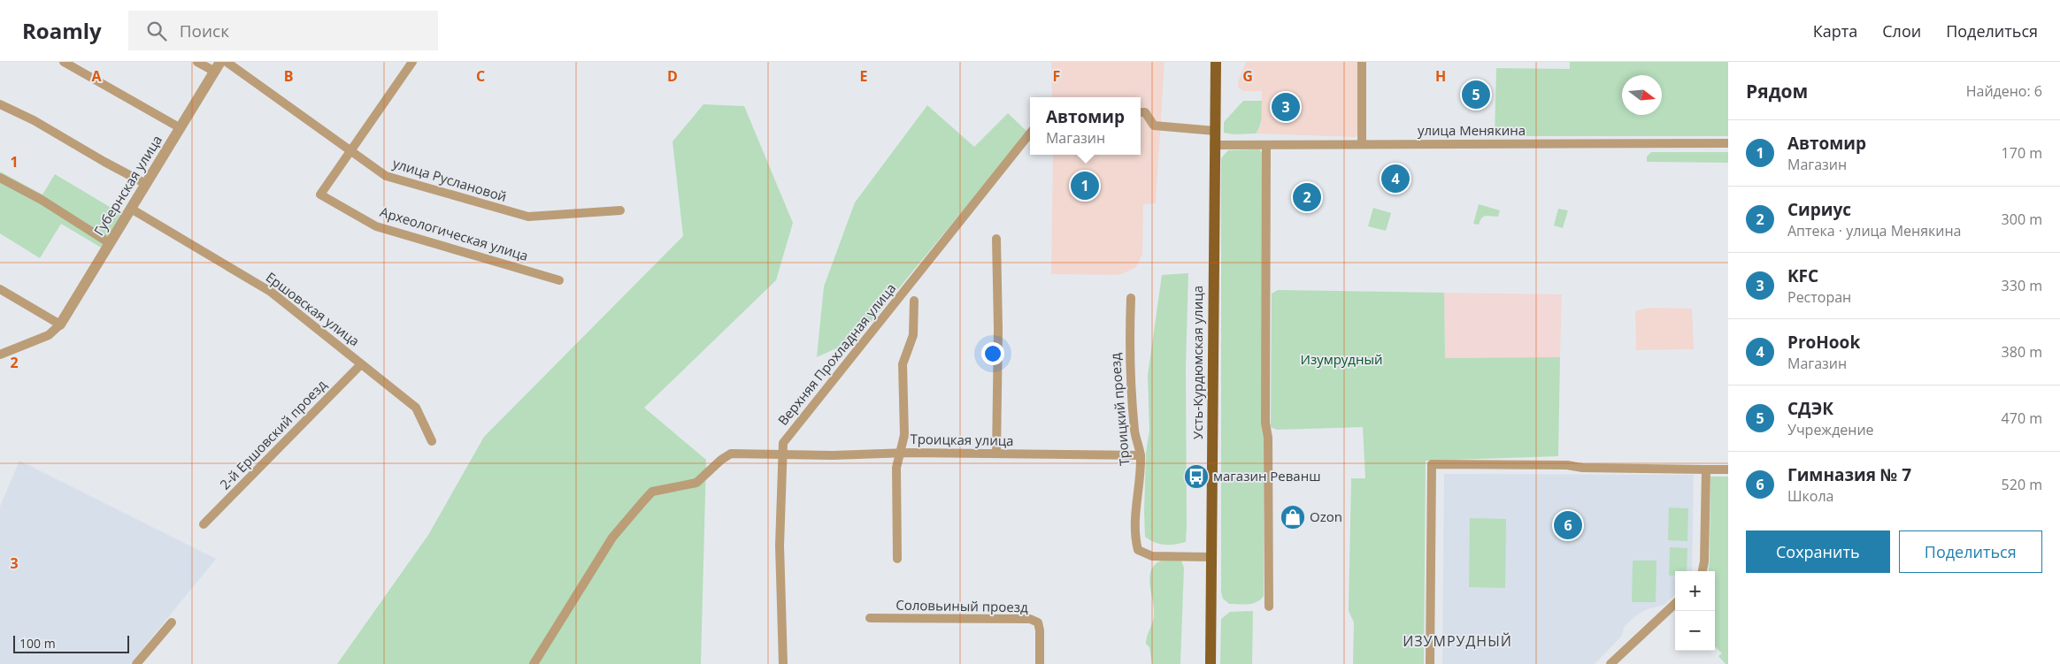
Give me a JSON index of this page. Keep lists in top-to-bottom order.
{
  "streets": {
    "main road": ["Усть-Курдюмская улица"],
    "street": [
      "улица Менякина",
      "улица Руслановой",
      "Губернская улица",
      "Археологическая улица",
      "Ершовская улица",
      "Верхняя Прохладная улица",
      "Троицкий проезд",
      "2-й Ершовский проезд",
      "Троицкая улица",
      "Соловьиный проезд"
    ]
  },
  "crossings": [
    ["улица Менякина", "Усть-Курдюмская улица"],
    ["улица Руслановой", "Археологическая улица"],
    ["Губернская улица", "Ершовская улица"],
    ["Ершовская улица", "2-й Ершовский проезд"],
    ["Верхняя Прохладная улица", "Троицкая улица"],
    ["Усть-Курдюмская улица", "Троицкий проезд"],
    ["Троицкий проезд", "Троицкая улица"]
  ],
  "districts": ["ИЗУМРУДНЫЙ"],
  "parks": ["Изумрудный"],
  "places": {
    "bus stop": ["магазин Реванш"],
    "shop": ["Ozon"]
  },
  "scale_bar": "100 m",
  "north": "right",
  "page": {
    "header": "Roamly",
    "search": "Поиск",
    "nav": ["Карта", "Слои", "Поделиться"],
    "heading": ["Рядом", "Найдено: 6"],
    "pins": [
      "5",
      "3",
      "4",
      "1",
      "2",
      "6"
    ],
    "popup": ["Автомир", "Магазин"],
    "list": [
      {
        "mark": "1",
        "name": "Автомир",
        "note": "Магазин",
        "value": "170 m"
      },
      {
        "mark": "2",
        "name": "Сириус",
        "note": "Аптека · улица Менякина",
        "value": "300 m"
      },
      {
        "mark": "3",
        "name": "KFC",
        "note": "Ресторан",
        "value": "330 m"
      },
      {
        "mark": "4",
        "name": "ProHook",
        "note": "Магазин",
        "value": "380 m"
      },
      {
        "mark": "5",
        "name": "СДЭК",
        "note": "Учреждение",
        "value": "470 m"
      },
      {
        "mark": "6",
        "name": "Гимназия № 7",
        "note": "Школа",
        "value": "520 m"
      }
    ],
    "buttons": ["Сохранить", "Поделиться"],
    "map_buttons": ["+", "−"],
    "scale": "100 m"
  },
  "grid": {
    "columns": [
      "A",
      "B",
      "C",
      "D",
      "E",
      "F",
      "G",
      "H"
    ],
    "rows": ["1", "2", "3"]
  }
}
